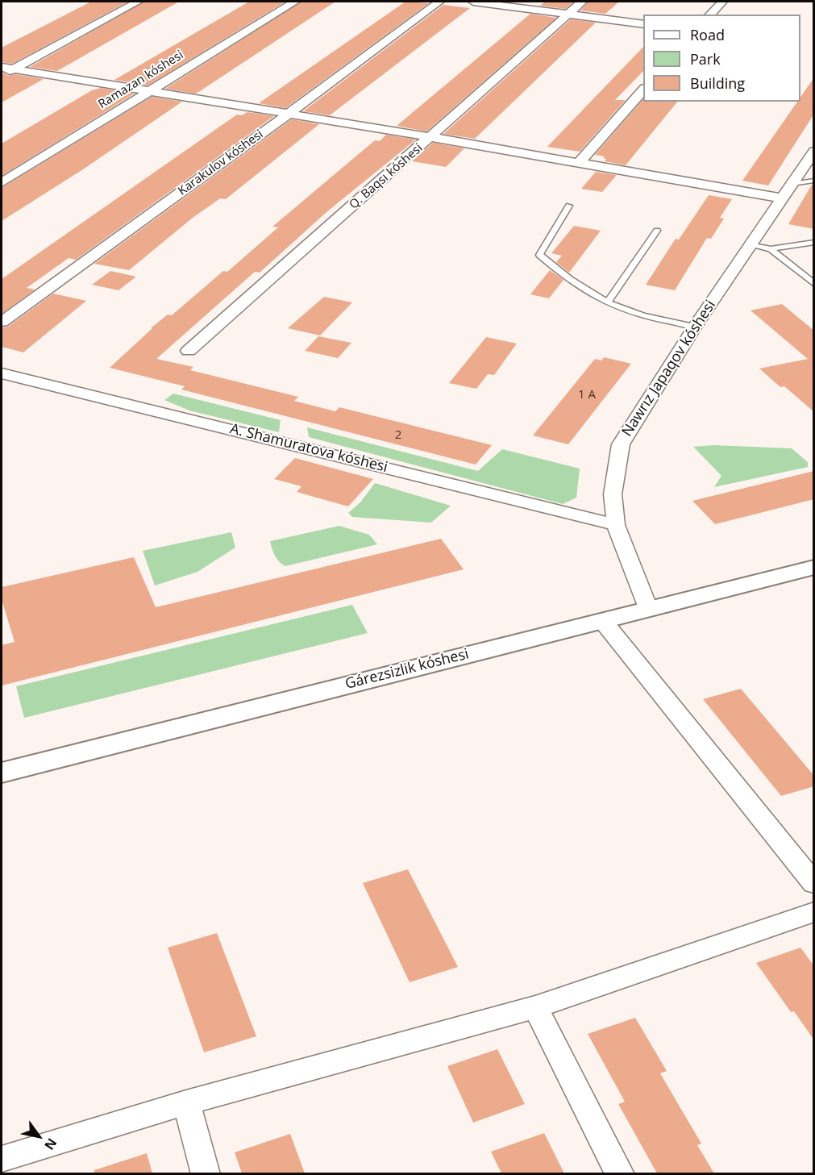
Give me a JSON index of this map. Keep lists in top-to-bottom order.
{
  "streets": {
    "street": [
      "Ramazan kóshesi",
      "Karakulov kóshesi",
      "Q. Baqsı kóshesi",
      "Nawrız Japaqov kóshesi",
      "A. Shamuratova kóshesi",
      "Gárezsizlik kóshesi"
    ]
  },
  "crossings": [
    ["Nawrız Japaqov kóshesi", "A. Shamuratova kóshesi"],
    ["Nawrız Japaqov kóshesi", "Gárezsizlik kóshesi"]
  ],
  "house_numbers": ["1 А", "2"],
  "legend": ["Road", "Park", "Building"],
  "north": "bottom right"
}
